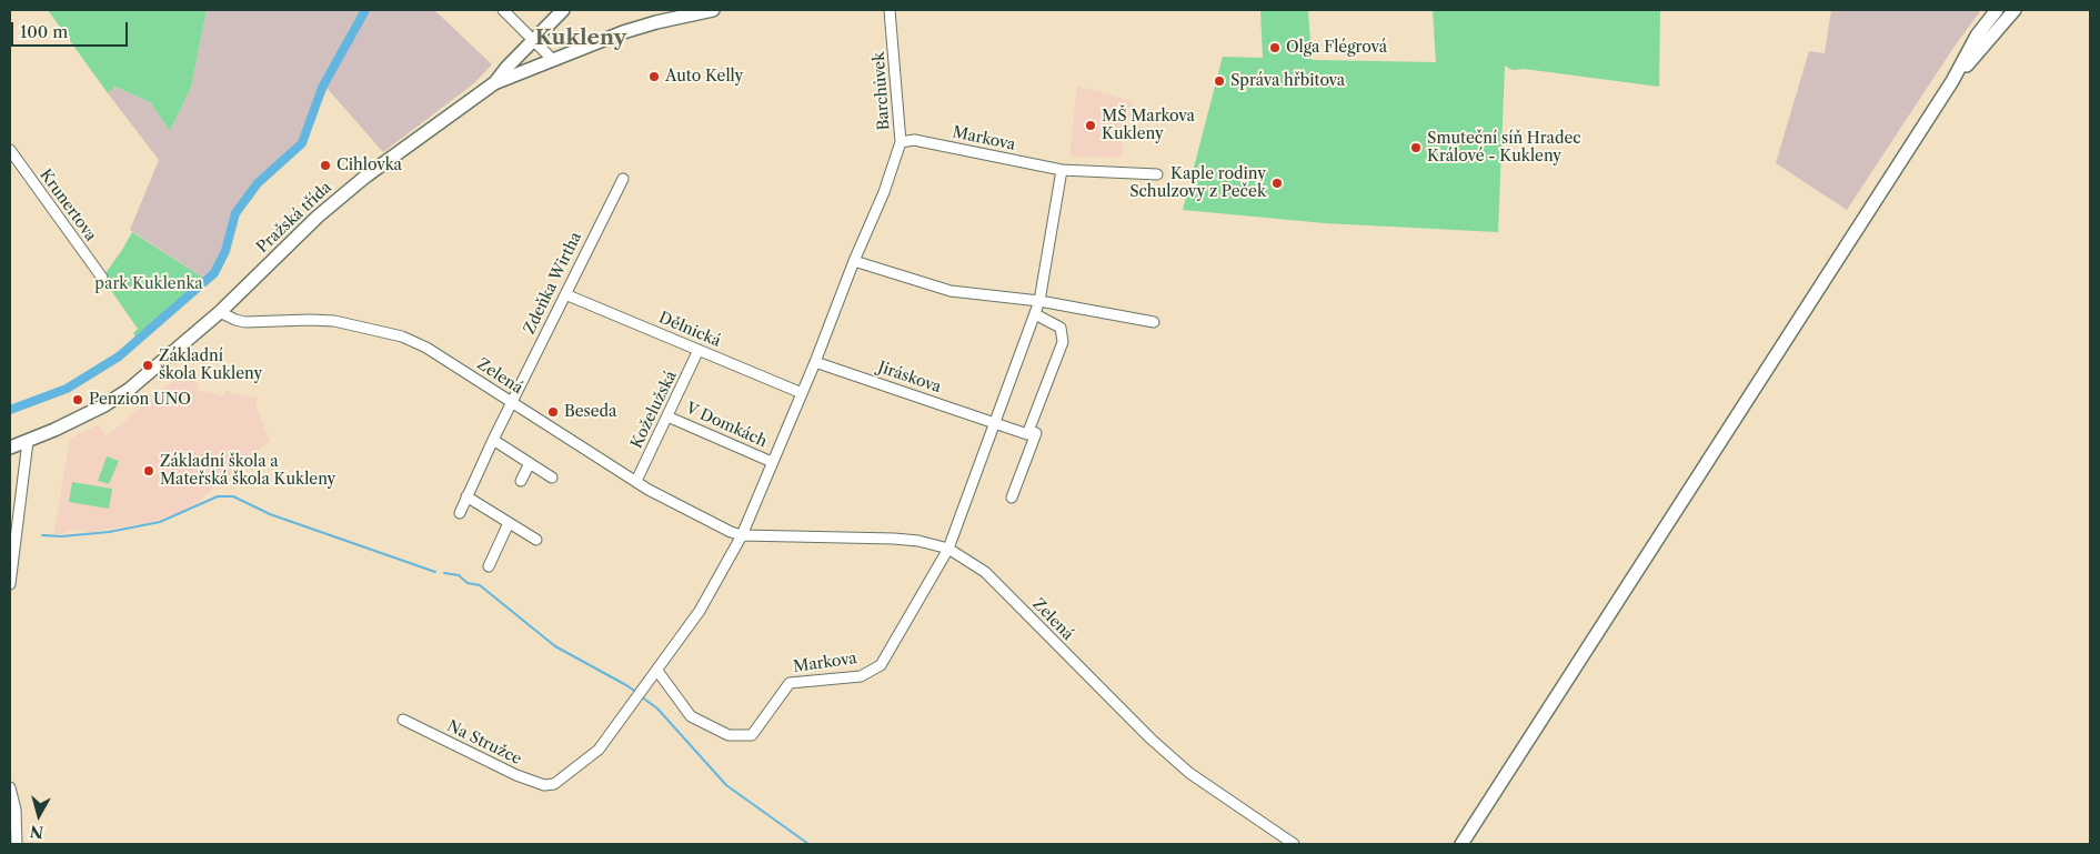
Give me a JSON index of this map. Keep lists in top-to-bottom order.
{
  "streets": {
    "main road": ["Pražská třída"],
    "street": [
      "Barchůvek",
      "Markova",
      "Krunertova",
      "Zdeňka Wirtha",
      "Dělnická",
      "Zelená",
      "Jiráskova",
      "Koželužská",
      "V Domkách",
      "Na Stružce"
    ]
  },
  "crossings": [
    ["Barchůvek", "Markova"],
    ["Markova", "Zelená"],
    ["Markova", "Jiráskova"],
    ["Markova", "Na Stružce"],
    ["Pražská třída", "Zelená"],
    ["Zdeňka Wirtha", "Dělnická"],
    ["Zdeňka Wirtha", "Zelená"],
    ["Dělnická", "Koželužská"],
    ["Zelená", "Koželužská"],
    ["Koželužská", "V Domkách"]
  ],
  "districts": ["Kukleny"],
  "parks": ["park Kuklenka"],
  "places": [
    "Olga Flégrová",
    "Auto Kelly",
    "Správa hřbitova",
    "MŠ Markova Kukleny",
    "Smuteční síň Hradec Králové - Kukleny",
    "Cihlovka",
    "Kaple rodiny Schulzovy z Peček",
    "Základní škola Kukleny",
    "Penzion UNO",
    "Beseda",
    "Základní škola a Mateřská škola Kukleny"
  ],
  "scale_bar": "100 m",
  "north": "bottom"
}
